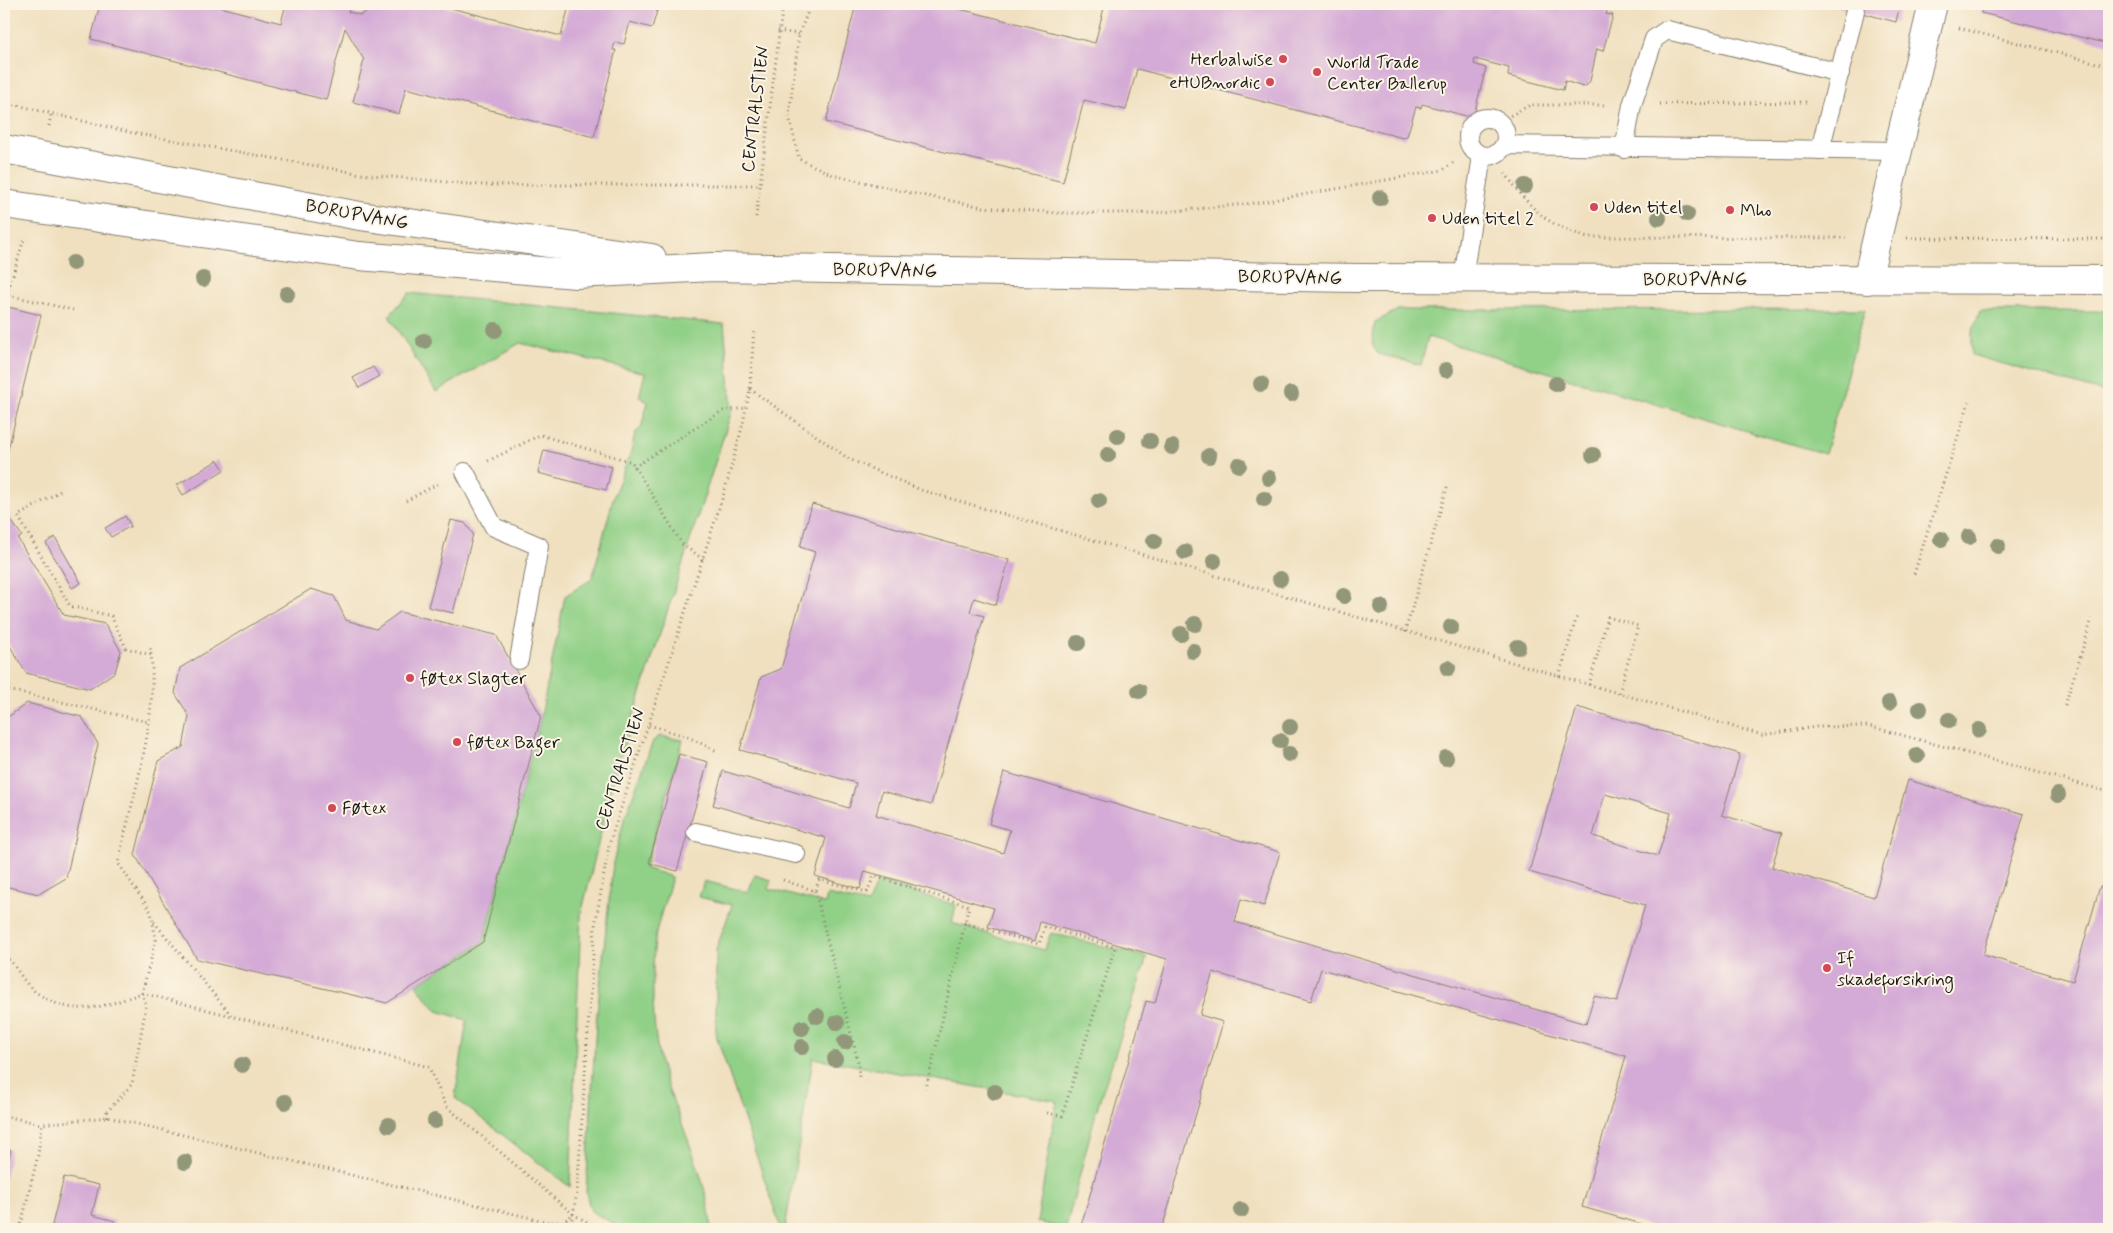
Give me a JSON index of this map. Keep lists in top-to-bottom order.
{
  "streets": {
    "street": ["BORUPVANG"],
    "path": ["CENTRALSTIEN"]
  },
  "places": [
    "Herbalwise",
    "World Trade Center Ballerup",
    "eHUBnordic",
    "Uden titel",
    "Mho",
    "Uden titel 2",
    "føtex Slagter",
    "føtex Bager",
    "Føtex",
    "If skadeforsikring"
  ]
}
